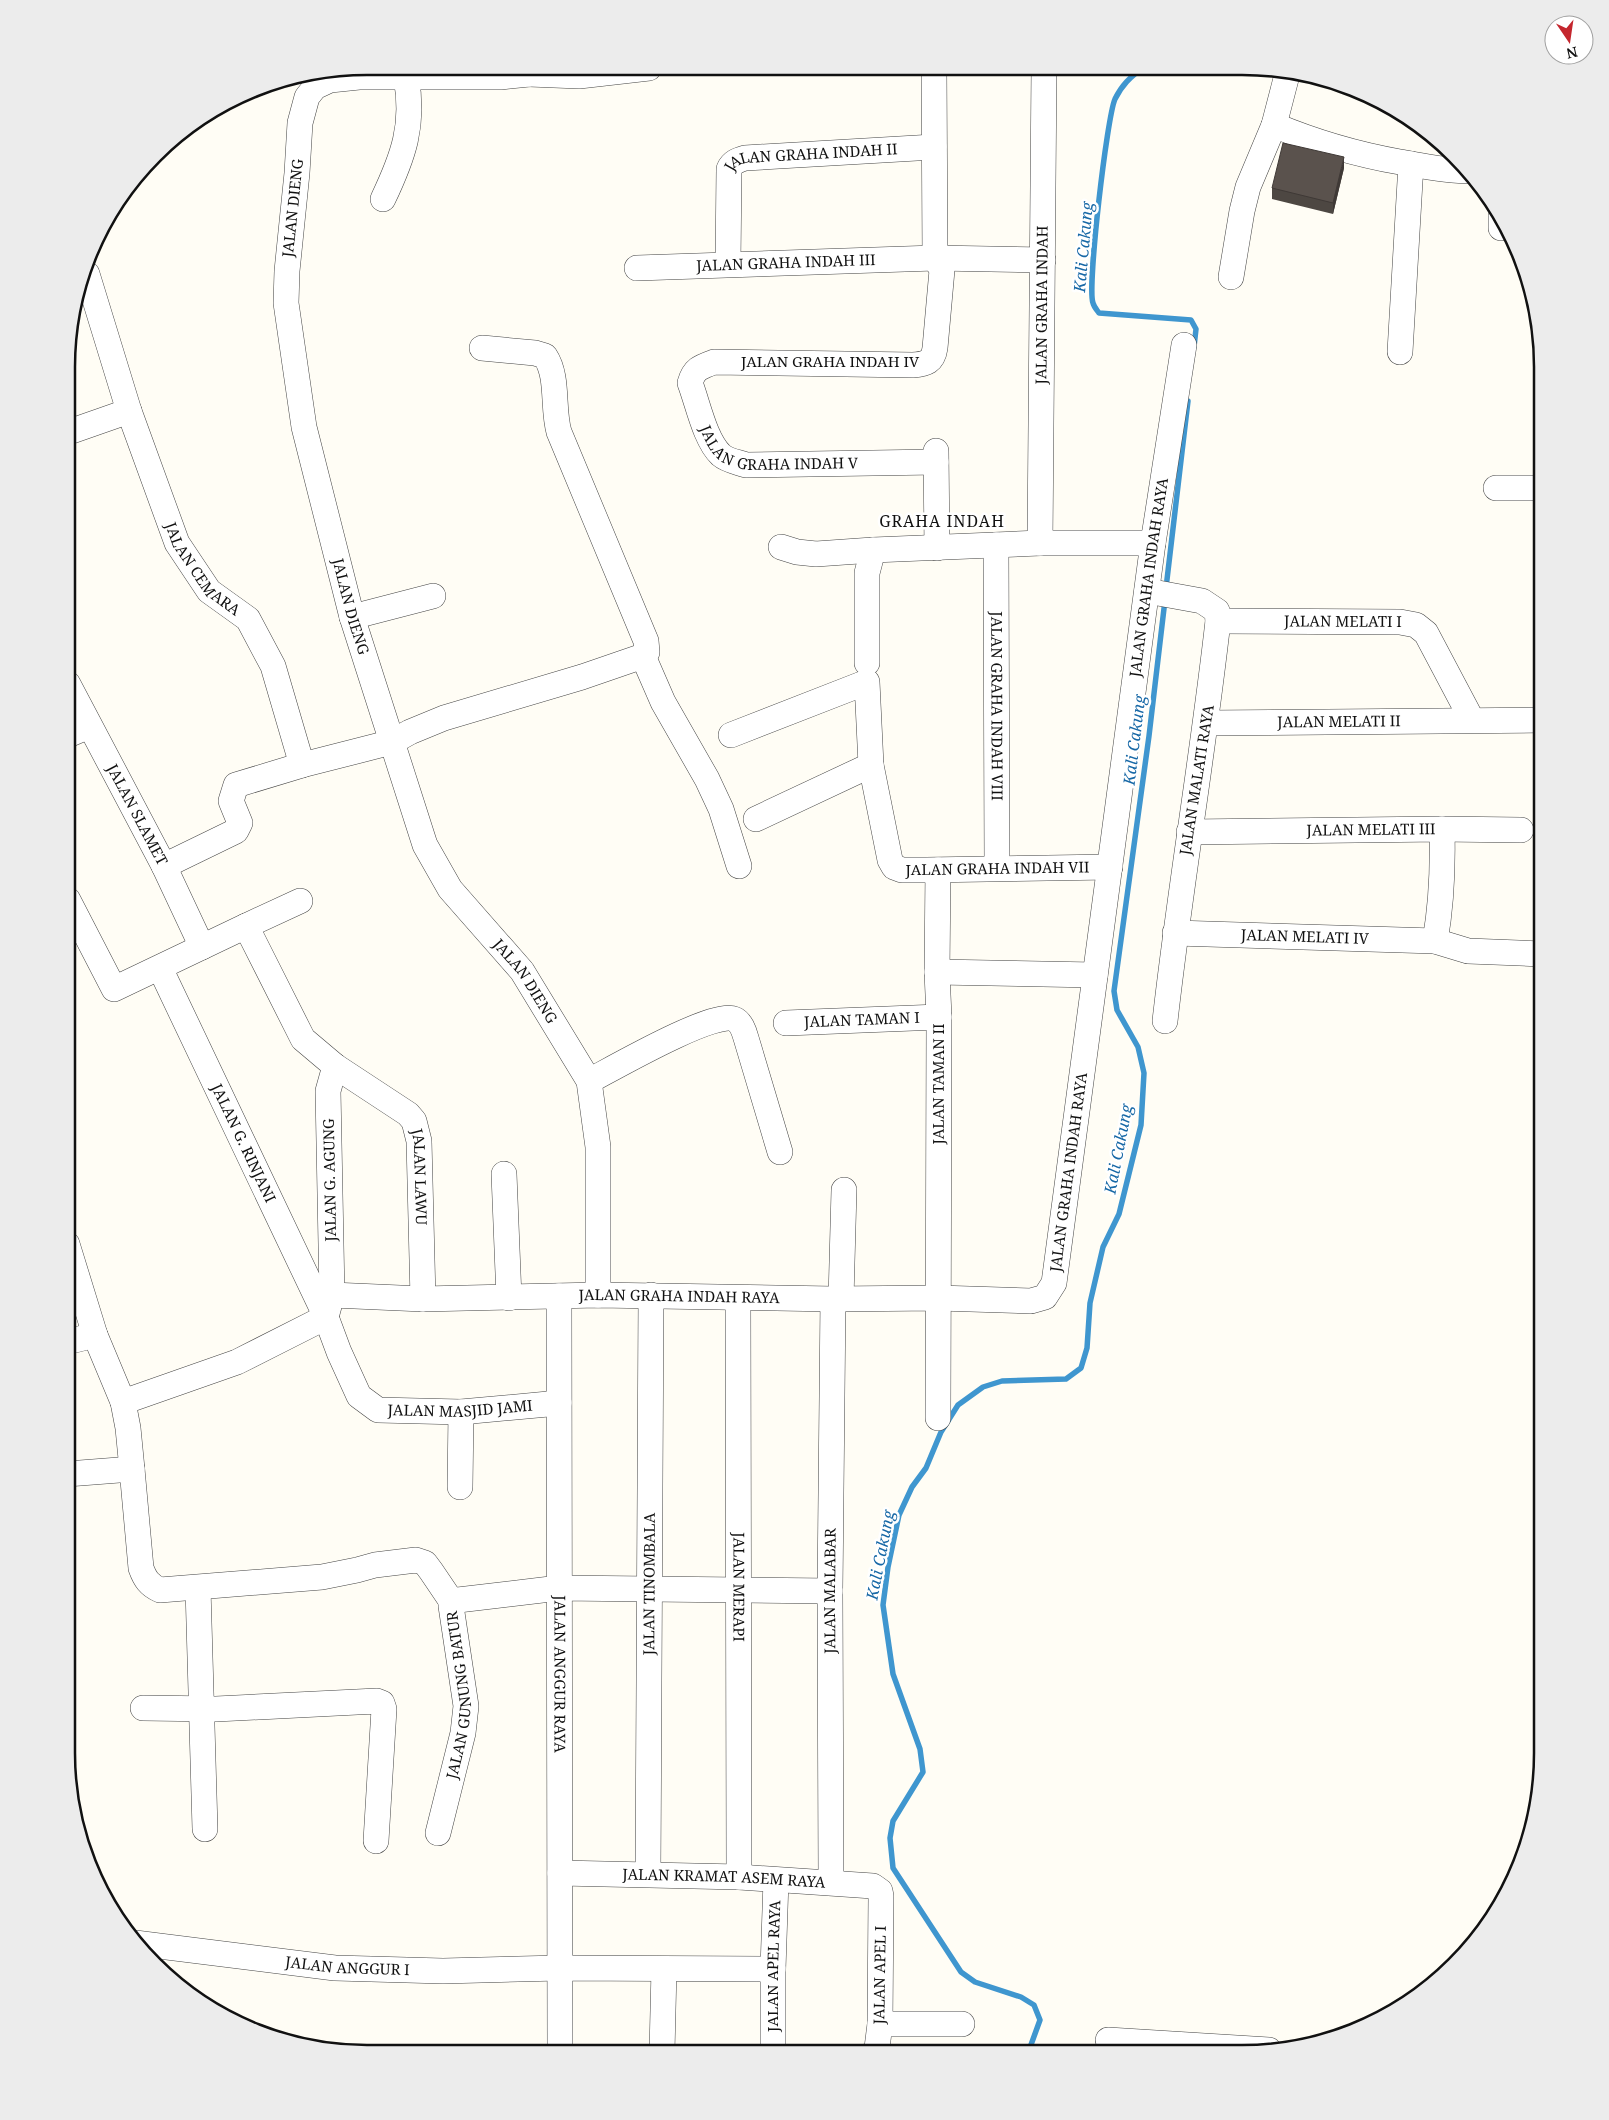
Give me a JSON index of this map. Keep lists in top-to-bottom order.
{
  "streets": {
    "street": [
      "JALAN GRAHA INDAH II",
      "JALAN DIENG",
      "JALAN GRAHA INDAH III",
      "JALAN GRAHA INDAH",
      "JALAN GRAHA INDAH IV",
      "JALAN GRAHA INDAH V",
      "JALAN CEMARA",
      "JALAN GRAHA INDAH RAYA",
      "JALAN MELATI I",
      "JALAN GRAHA INDAH VIII",
      "JALAN MELATI II",
      "JALAN MALATI RAYA",
      "JALAN SLAMET",
      "JALAN MELATI III",
      "JALAN GRAHA INDAH VII",
      "JALAN MELATI IV",
      "JALAN TAMAN I",
      "JALAN TAMAN II",
      "JALAN G. RINJANI",
      "JALAN LAWU",
      "JALAN G. AGUNG",
      "JALAN MASJID JAMI",
      "JALAN TINOMBALA",
      "JALAN MERAPI",
      "JALAN MALABAR",
      "JALAN ANGGUR RAYA",
      "JALAN GUNUNG BATUR",
      "JALAN KRAMAT ASEM RAYA",
      "JALAN ANGGUR I",
      "JALAN APEL RAYA",
      "JALAN APEL I"
    ]
  },
  "crossings": [
    ["JALAN GRAHA INDAH II", "JALAN GRAHA INDAH III"],
    ["JALAN DIENG", "JALAN GRAHA INDAH RAYA"],
    ["JALAN GRAHA INDAH III", "JALAN GRAHA INDAH"],
    ["JALAN GRAHA INDAH III", "JALAN GRAHA INDAH IV"],
    ["JALAN GRAHA INDAH IV", "JALAN GRAHA INDAH V"],
    ["JALAN GRAHA INDAH RAYA", "JALAN GRAHA INDAH VII"],
    ["JALAN GRAHA INDAH RAYA", "JALAN TAMAN II"],
    ["JALAN GRAHA INDAH RAYA", "JALAN G. RINJANI"],
    ["JALAN GRAHA INDAH RAYA", "JALAN LAWU"],
    ["JALAN GRAHA INDAH RAYA", "JALAN G. AGUNG"],
    ["JALAN GRAHA INDAH RAYA", "JALAN MASJID JAMI"],
    ["JALAN GRAHA INDAH RAYA", "JALAN TINOMBALA"],
    ["JALAN GRAHA INDAH RAYA", "JALAN MERAPI"],
    ["JALAN GRAHA INDAH RAYA", "JALAN MALABAR"],
    ["JALAN GRAHA INDAH RAYA", "JALAN ANGGUR RAYA"],
    ["JALAN MELATI I", "JALAN MELATI II"],
    ["JALAN MELATI I", "JALAN MALATI RAYA"],
    ["JALAN GRAHA INDAH VIII", "JALAN GRAHA INDAH VII"],
    ["JALAN MELATI II", "JALAN MALATI RAYA"],
    ["JALAN MALATI RAYA", "JALAN MELATI III"],
    ["JALAN MALATI RAYA", "JALAN MELATI IV"],
    ["JALAN MELATI III", "JALAN MELATI IV"],
    ["JALAN GRAHA INDAH VII", "JALAN TAMAN II"],
    ["JALAN TAMAN I", "JALAN TAMAN II"],
    ["JALAN G. RINJANI", "JALAN G. AGUNG"],
    ["JALAN G. RINJANI", "JALAN MASJID JAMI"],
    ["JALAN LAWU", "JALAN G. AGUNG"],
    ["JALAN G. AGUNG", "JALAN MASJID JAMI"],
    ["JALAN MASJID JAMI", "JALAN ANGGUR RAYA"],
    ["JALAN TINOMBALA", "JALAN GUNUNG BATUR"],
    ["JALAN TINOMBALA", "JALAN KRAMAT ASEM RAYA"],
    ["JALAN MERAPI", "JALAN GUNUNG BATUR"],
    ["JALAN MERAPI", "JALAN KRAMAT ASEM RAYA"],
    ["JALAN MALABAR", "JALAN GUNUNG BATUR"],
    ["JALAN MALABAR", "JALAN KRAMAT ASEM RAYA"],
    ["JALAN ANGGUR RAYA", "JALAN GUNUNG BATUR"],
    ["JALAN ANGGUR RAYA", "JALAN KRAMAT ASEM RAYA"],
    ["JALAN ANGGUR RAYA", "JALAN ANGGUR I"],
    ["JALAN KRAMAT ASEM RAYA", "JALAN APEL RAYA"],
    ["JALAN KRAMAT ASEM RAYA", "JALAN APEL I"],
    ["JALAN ANGGUR I", "JALAN APEL RAYA"]
  ],
  "districts": ["GRAHA INDAH"],
  "water": ["Kali Cakung"],
  "north": "bottom"
}
